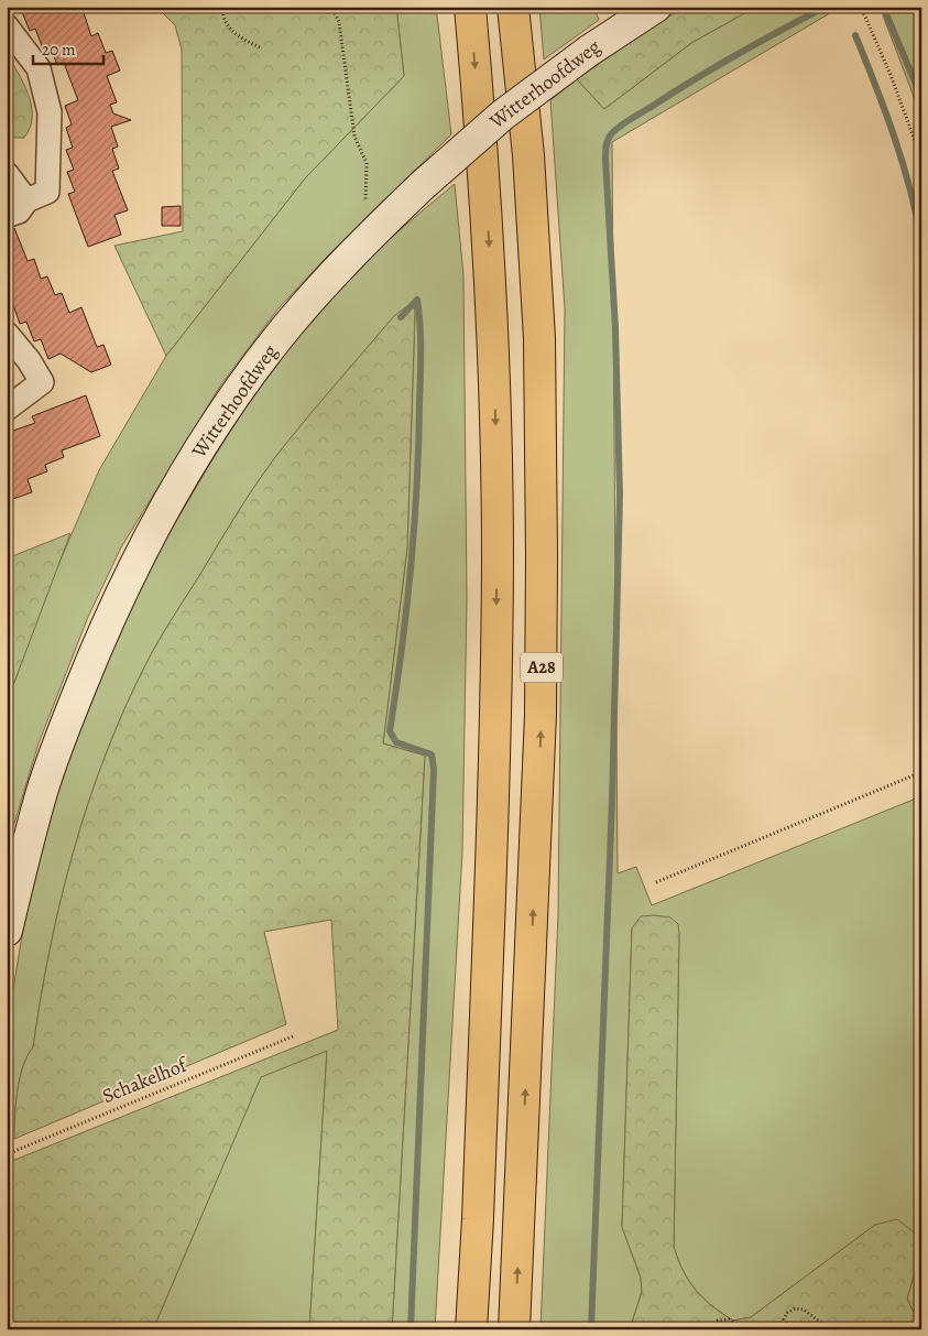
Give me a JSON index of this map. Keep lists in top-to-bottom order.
{
  "streets": {
    "highway": ["A28"],
    "street": ["Witterhoofdweg"],
    "path": ["Schakelhof"]
  },
  "scale_bar": "20 m"
}
